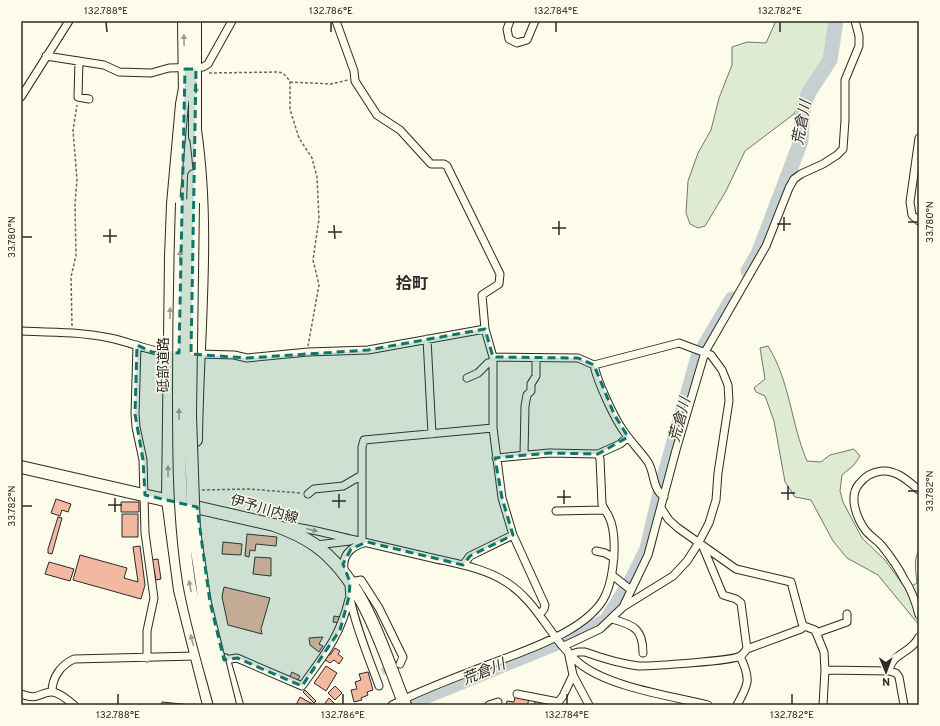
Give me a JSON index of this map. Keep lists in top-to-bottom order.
{
  "streets": {
    "main road": ["砥部道路", "伊予川内線"]
  },
  "districts": ["拾町"],
  "water": ["荒倉川"],
  "north": "bottom",
  "coordinates": [
    "132.788°E",
    "132.786°E",
    "132.784°E",
    "132.782°E",
    "33.780°N",
    "33.782°N"
  ]
}
